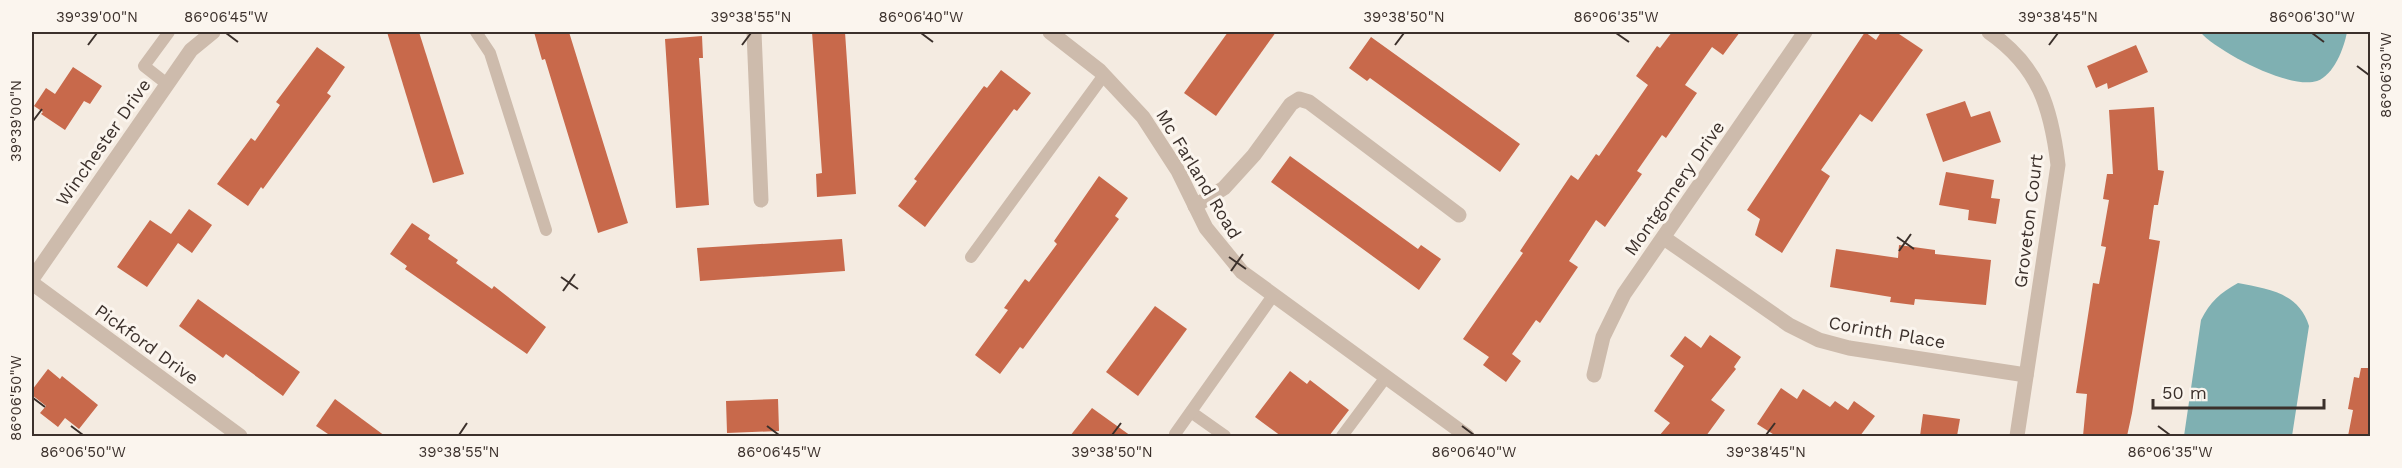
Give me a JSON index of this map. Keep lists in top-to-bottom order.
{
  "streets": {
    "street": [
      "Winchester Drive",
      "Mc Farland Road",
      "Montgomery Drive",
      "Groveton Court",
      "Corinth Place",
      "Pickford Drive"
    ]
  },
  "crossings": [
    ["Winchester Drive", "Pickford Drive"],
    ["Montgomery Drive", "Corinth Place"],
    ["Groveton Court", "Corinth Place"]
  ],
  "scale_bar": "50 m",
  "coordinates": [
    "39°39'00\"N",
    "86°06'45\"W",
    "39°38'55\"N",
    "86°06'40\"W",
    "39°38'50\"N",
    "86°06'35\"W",
    "39°38'45\"N",
    "86°06'30\"W",
    "86°06'50\"W"
  ]
}
